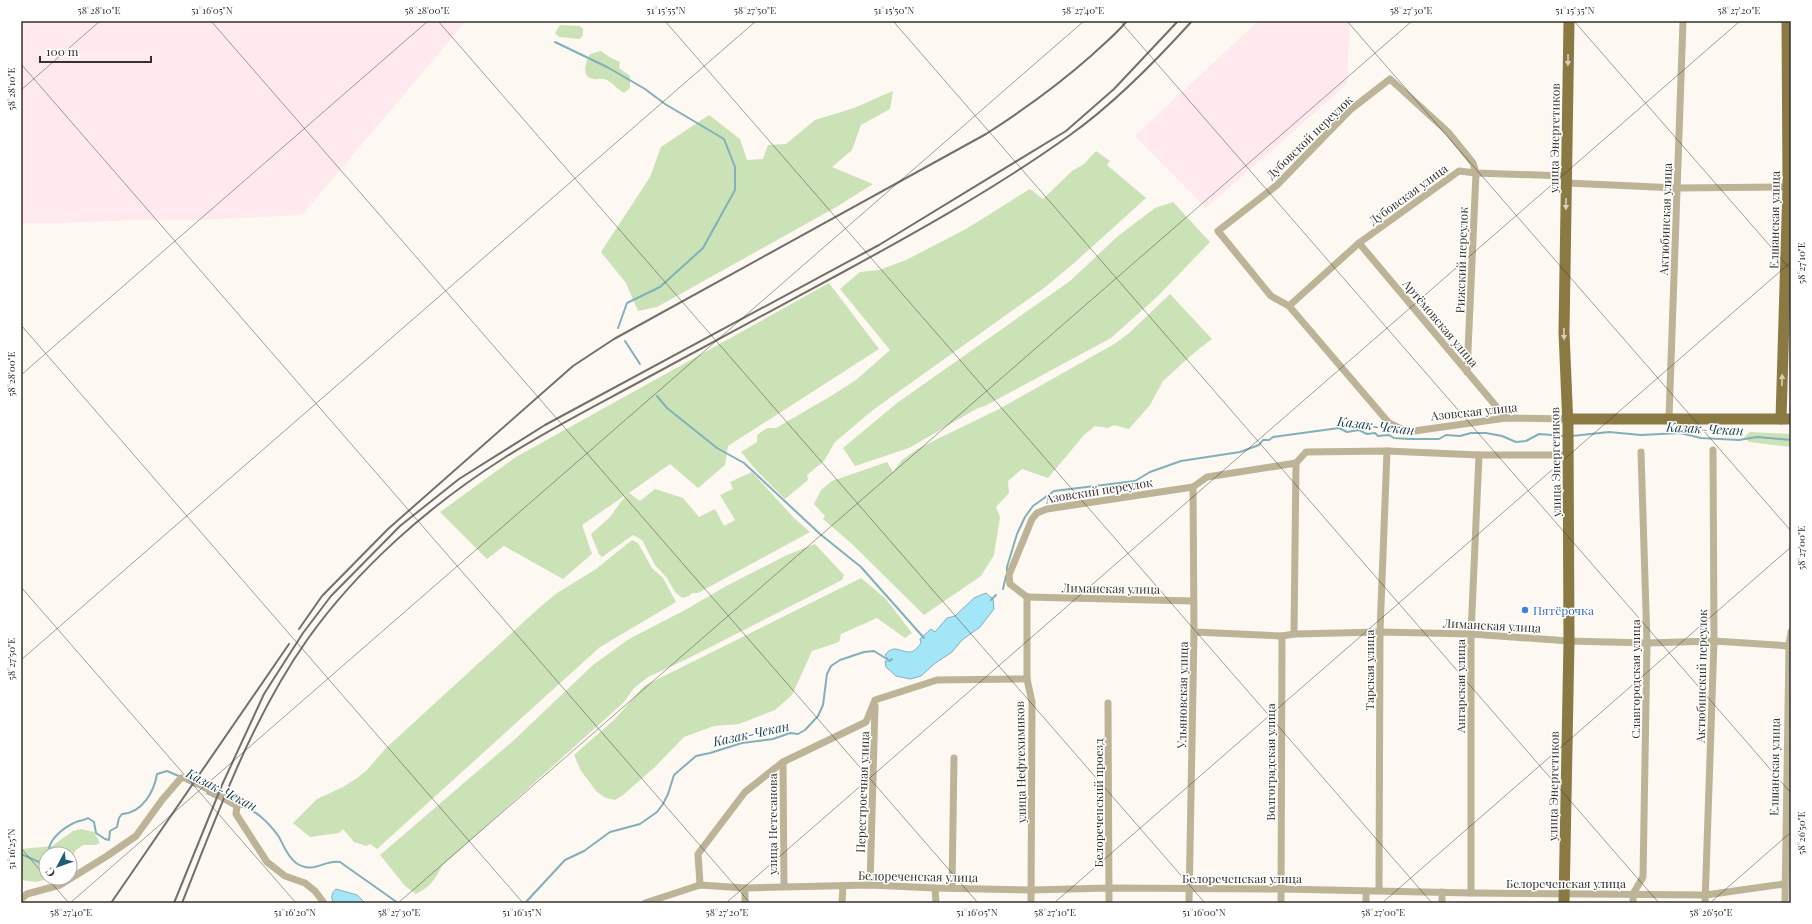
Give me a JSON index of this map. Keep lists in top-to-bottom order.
{
  "streets": {
    "main road": ["улица Энергетиков", "Елшанская улица", "Азовская улица"],
    "street": [
      "Дубовской переулок",
      "Дубовская улица",
      "Актюбинская улица",
      "Рижский переулок",
      "Артёмовская улица",
      "Азовский переулок",
      "Лиманская улица",
      "Тарская улица",
      "Актюбинский переулок",
      "Славгородская улица",
      "Ангарская улица",
      "Ульяновская улица",
      "улица Нефтехимиков",
      "Волгоградская улица",
      "Перестроечная улица",
      "Белореченский проезд",
      "улица Нетесанова",
      "Белореченская улица"
    ]
  },
  "crossings": [
    ["Дубовской переулок", "Дубовская улица"],
    ["Дубовской переулок", "Рижский переулок"],
    ["Дубовской переулок", "Азовская улица"],
    ["улица Энергетиков", "Дубовская улица"],
    ["улица Энергетиков", "Азовская улица"],
    ["улица Энергетиков", "Лиманская улица"],
    ["улица Энергетиков", "Белореченская улица"],
    ["Дубовская улица", "Актюбинская улица"],
    ["Дубовская улица", "Елшанская улица"],
    ["Дубовская улица", "Рижский переулок"],
    ["Дубовская улица", "Артёмовская улица"],
    ["Дубовская улица", "Азовская улица"],
    ["Актюбинская улица", "Азовская улица"],
    ["Елшанская улица", "Азовская улица"],
    ["Елшанская улица", "Лиманская улица"],
    ["Елшанская улица", "Белореченская улица"],
    ["Рижский переулок", "Артёмовская улица"],
    ["Артёмовская улица", "Азовская улица"],
    ["Азовский переулок", "Лиманская улица"],
    ["Азовский переулок", "Ульяновская улица"],
    ["Азовский переулок", "улица Нефтехимиков"],
    ["Лиманская улица", "Тарская улица"],
    ["Лиманская улица", "Актюбинский переулок"],
    ["Лиманская улица", "Славгородская улица"],
    ["Лиманская улица", "Ангарская улица"],
    ["Лиманская улица", "Ульяновская улица"],
    ["Лиманская улица", "улица Нефтехимиков"],
    ["Лиманская улица", "Волгоградская улица"],
    ["Тарская улица", "Белореченская улица"],
    ["Актюбинский переулок", "Белореченская улица"],
    ["Славгородская улица", "Белореченская улица"],
    ["Ангарская улица", "Белореченская улица"],
    ["Ульяновская улица", "Белореченская улица"],
    ["улица Нефтехимиков", "Белореченская улица"],
    ["Волгоградская улица", "Белореченская улица"],
    ["Перестроечная улица", "Белореченская улица"],
    ["Белореченский проезд", "Белореченская улица"],
    ["улица Нетесанова", "Белореченская улица"]
  ],
  "one_way": ["улица Энергетиков"],
  "water": ["Казак-Чекан"],
  "places": ["Пятёрочка"],
  "scale_bar": "100 m",
  "north": "bottom left",
  "coordinates": [
    "58°28'10\"E",
    "51°16'05\"N",
    "58°28'00\"E",
    "51°15'55\"N",
    "58°27'50\"E",
    "51°15'50\"N",
    "58°27'40\"E",
    "58°27'30\"E",
    "51°15'35\"N",
    "58°27'20\"E",
    "58°27'10\"E",
    "58°27'00\"E",
    "58°26'50\"E",
    "51°16'25\"N",
    "51°16'20\"N",
    "51°16'15\"N",
    "51°16'00\"N"
  ]
}
